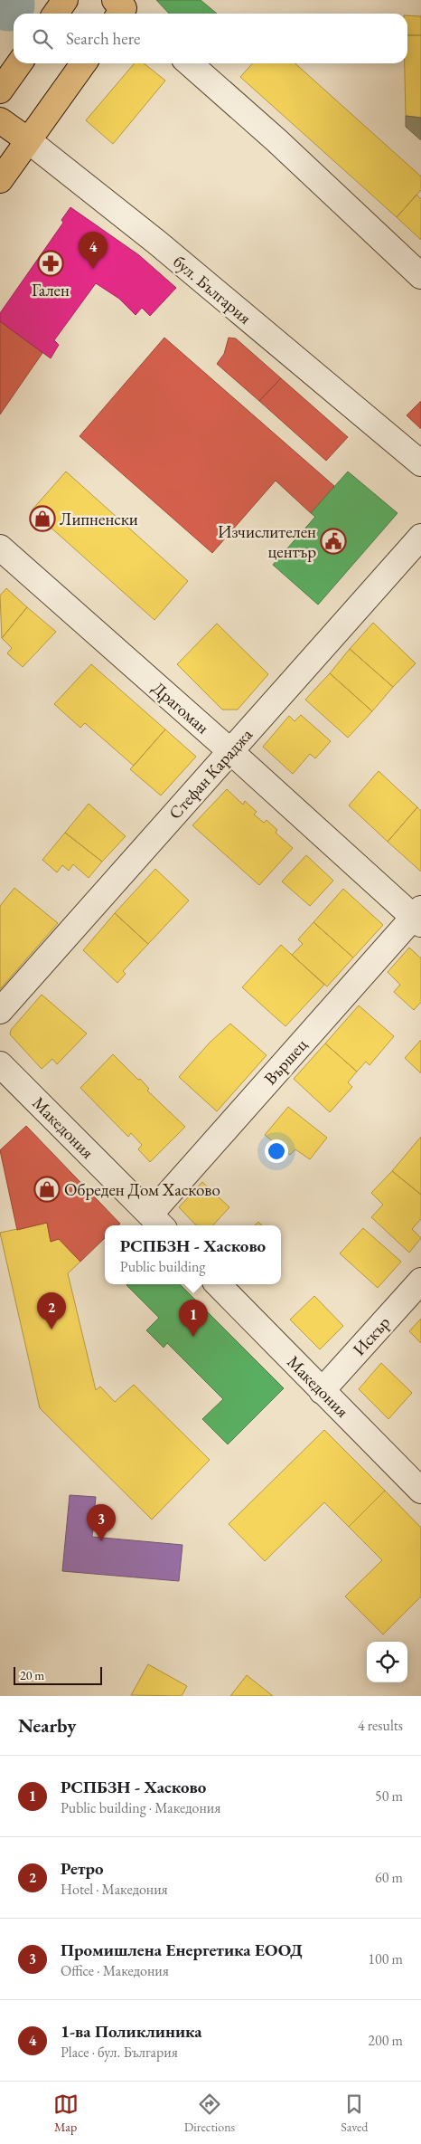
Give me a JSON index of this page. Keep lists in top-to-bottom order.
{
  "streets": {
    "main road": ["бул. България"],
    "street": [
      "Драгоман",
      "Стефан Караджа",
      "Вършец",
      "Македония",
      "Искър"
    ]
  },
  "crossings": [
    ["Драгоман", "Стефан Караджа"],
    ["Драгоман", "Вършец"],
    ["Вършец", "Македония"],
    ["Македония", "Искър"]
  ],
  "places": {
    "pharmacy": ["Гален"],
    "shop": ["Липненски", "Обреден Дом Хасково"],
    "public building": ["Изчислителен център"]
  },
  "scale_bar": "20 m",
  "page": {
    "search": "Search here",
    "pins": [
      "4",
      "2",
      "1",
      "3"
    ],
    "popup": ["РСПБЗН - Хасково", "Public building"],
    "scale": "20 m",
    "heading": ["Nearby", "4 results"],
    "list": [
      {
        "mark": "1",
        "name": "РСПБЗН - Хасково",
        "note": "Public building · Македония",
        "value": "50 m"
      },
      {
        "mark": "2",
        "name": "Ретро",
        "note": "Hotel · Македония",
        "value": "60 m"
      },
      {
        "mark": "3",
        "name": "Промишлена Енергетика ЕООД",
        "note": "Office · Македония",
        "value": "100 m"
      },
      {
        "mark": "4",
        "name": "1-ва Поликлиника",
        "note": "Place · бул. България",
        "value": "200 m"
      }
    ],
    "nav": ["Map", "Directions", "Saved"]
  }
}
